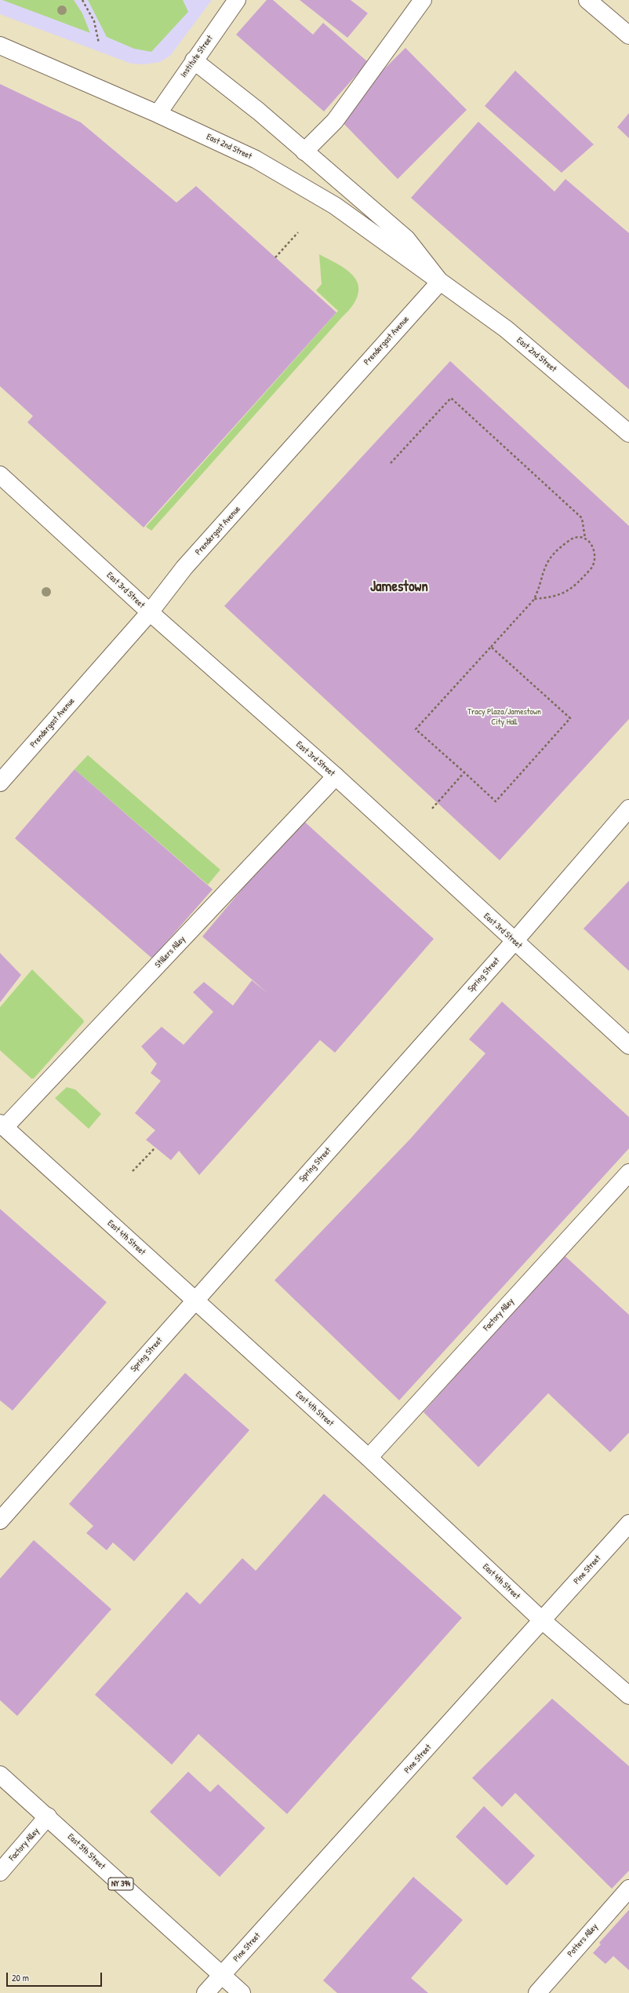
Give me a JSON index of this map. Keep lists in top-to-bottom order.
{
  "streets": {
    "street": [
      "Institute Street",
      "East 2nd Street",
      "Prendergast Avenue",
      "East 3rd Street",
      "Stillers Alley",
      "Spring Street",
      "East 4th Street",
      "Factory Alley",
      "Pine Street",
      "East 5th Street",
      "NY 394",
      "Potters Alley"
    ]
  },
  "crossings": [
    ["Institute Street", "East 2nd Street"],
    ["East 2nd Street", "Prendergast Avenue"],
    ["Prendergast Avenue", "East 3rd Street"],
    ["East 3rd Street", "Stillers Alley"],
    ["East 3rd Street", "Spring Street"],
    ["Stillers Alley", "East 4th Street"],
    ["Spring Street", "East 4th Street"],
    ["East 4th Street", "Factory Alley"],
    ["East 4th Street", "Pine Street"],
    ["Factory Alley", "East 5th Street"],
    ["Pine Street", "East 5th Street"]
  ],
  "districts": ["Jamestown"],
  "parks": ["Tracy Plaza/Jamestown City Hall"],
  "scale_bar": "20 m"
}
